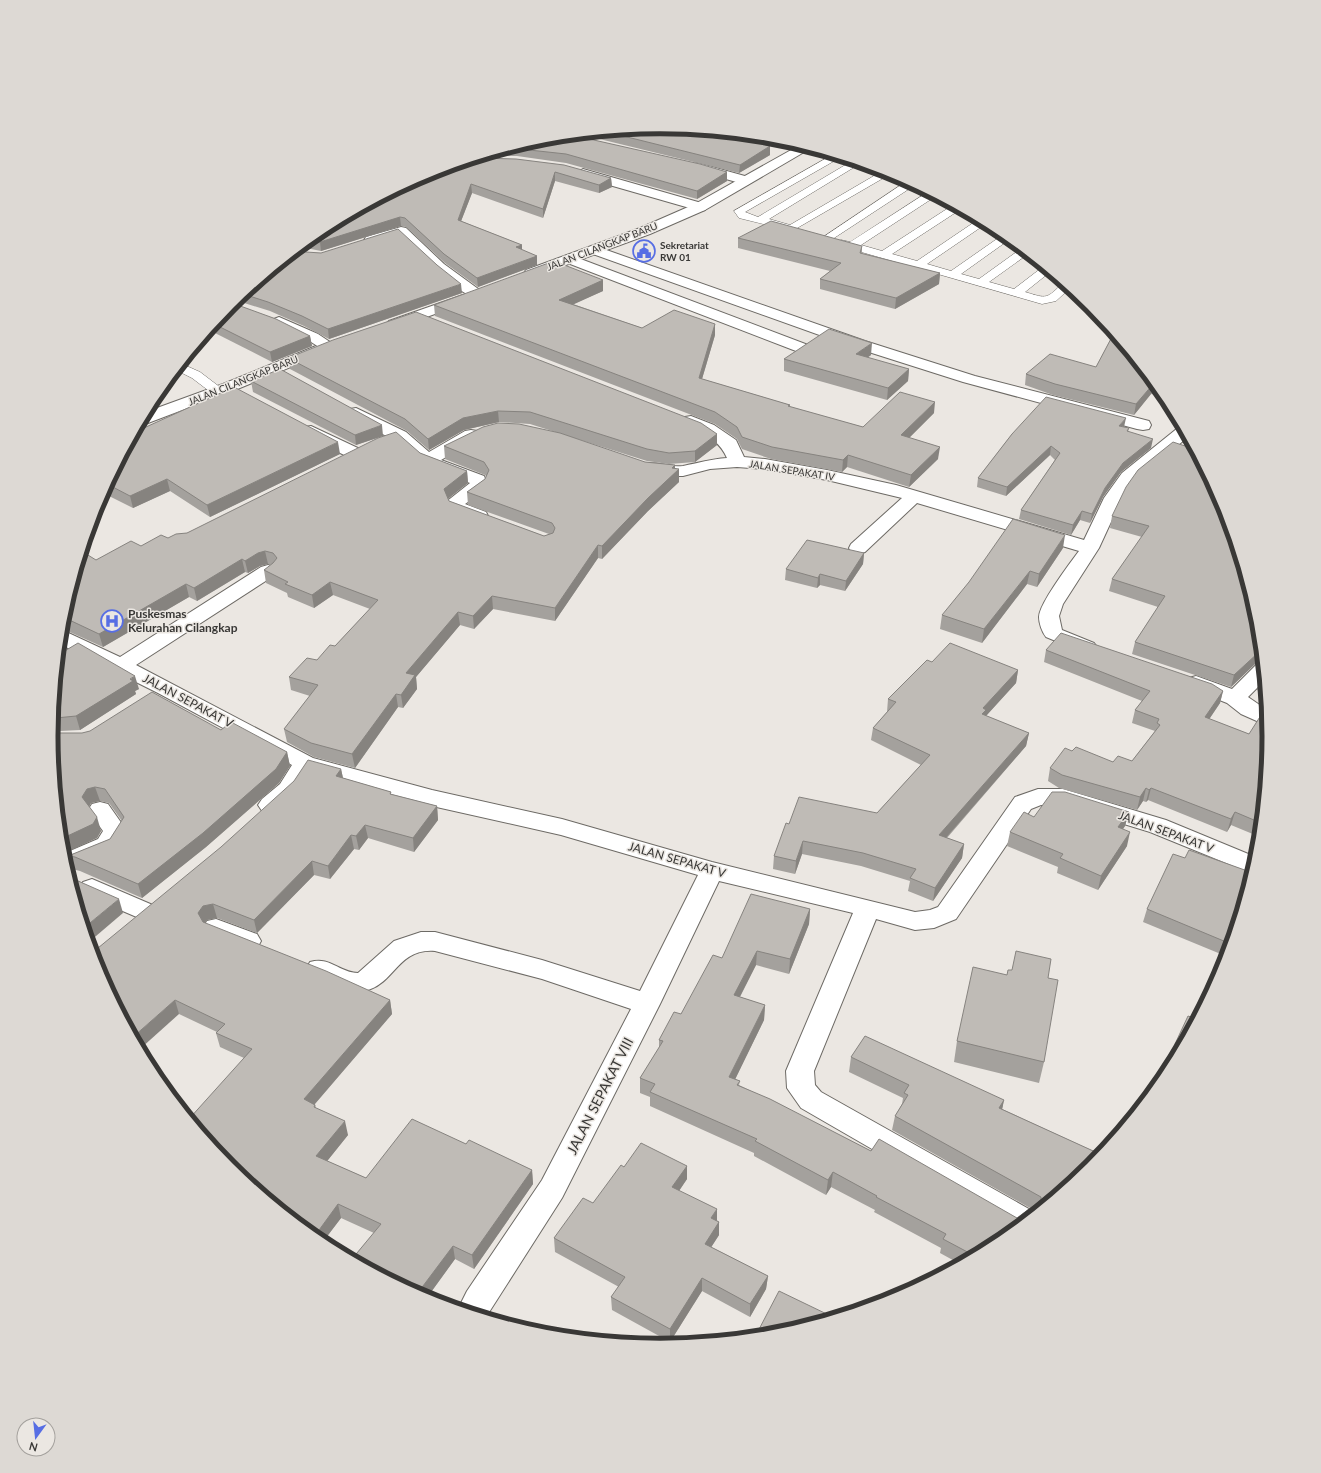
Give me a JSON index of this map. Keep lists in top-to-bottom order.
{
  "streets": {
    "street": [
      "JALAN CILANGKAP BARU",
      "JALAN SEPAKAT IV",
      "JALAN SEPAKAT V",
      "JALAN SEPAKAT VIII"
    ]
  },
  "crossings": [
    ["JALAN SEPAKAT V", "JALAN SEPAKAT VIII"]
  ],
  "places": {
    "public building": ["Sekretariat RW 01"],
    "hospital": ["Puskesmas Kelurahan Cilangkap"]
  },
  "north": "bottom"
}
